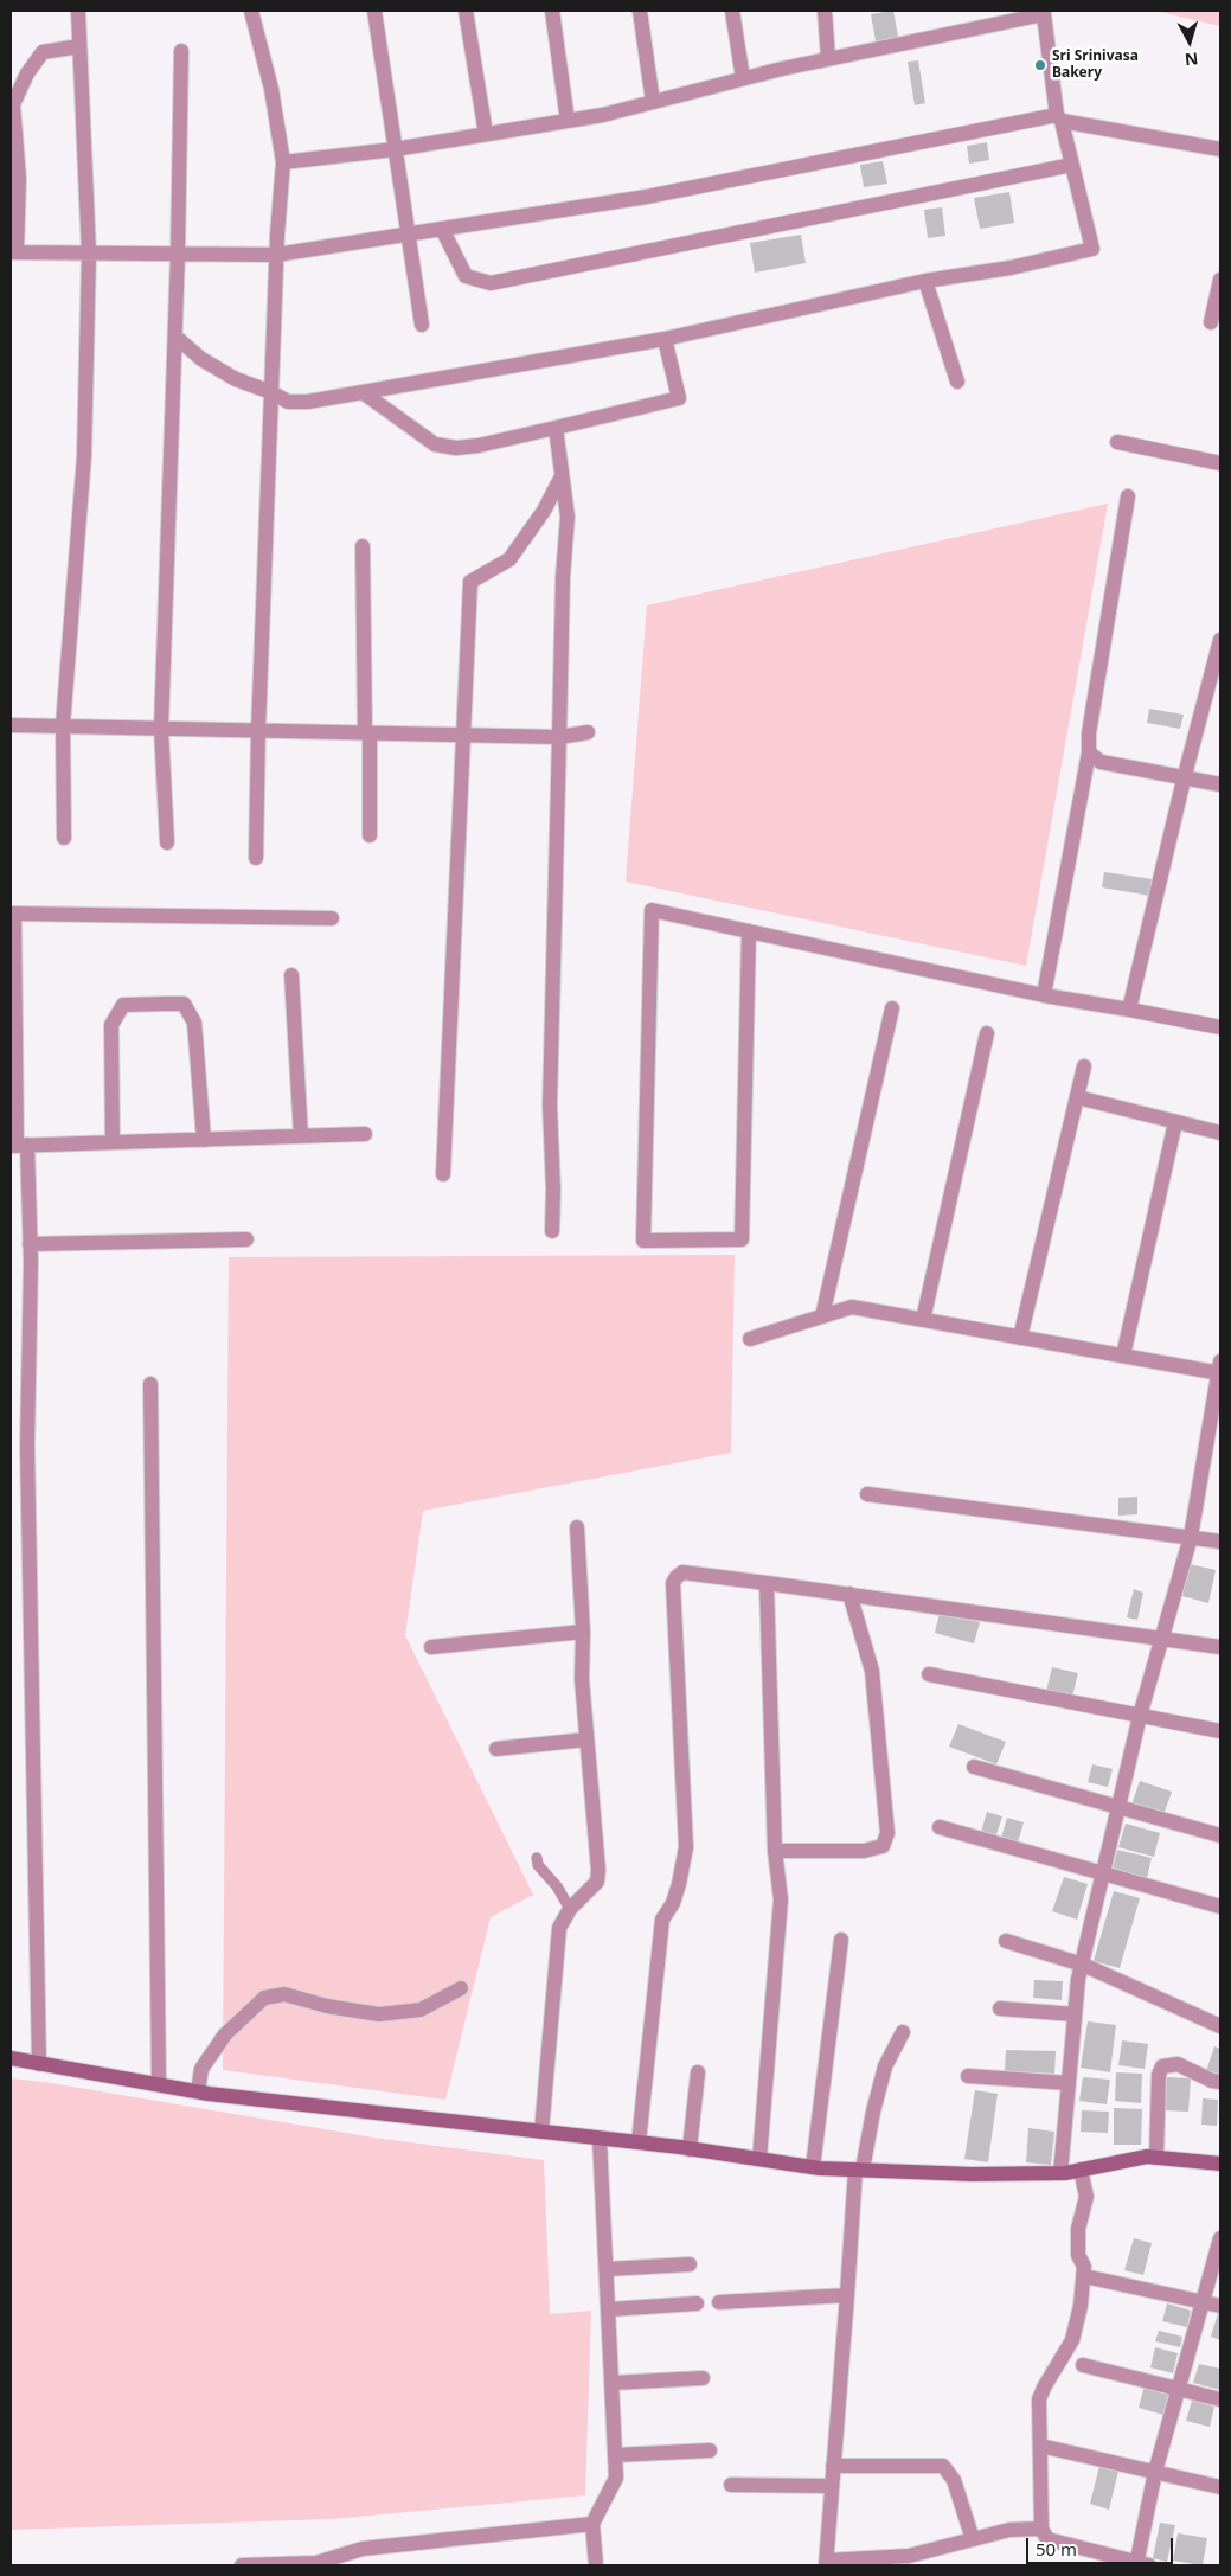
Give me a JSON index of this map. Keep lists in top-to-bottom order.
{
  "places": ["Sri Srinivasa Bakery"],
  "scale_bar": "50 m",
  "north": "bottom"
}
